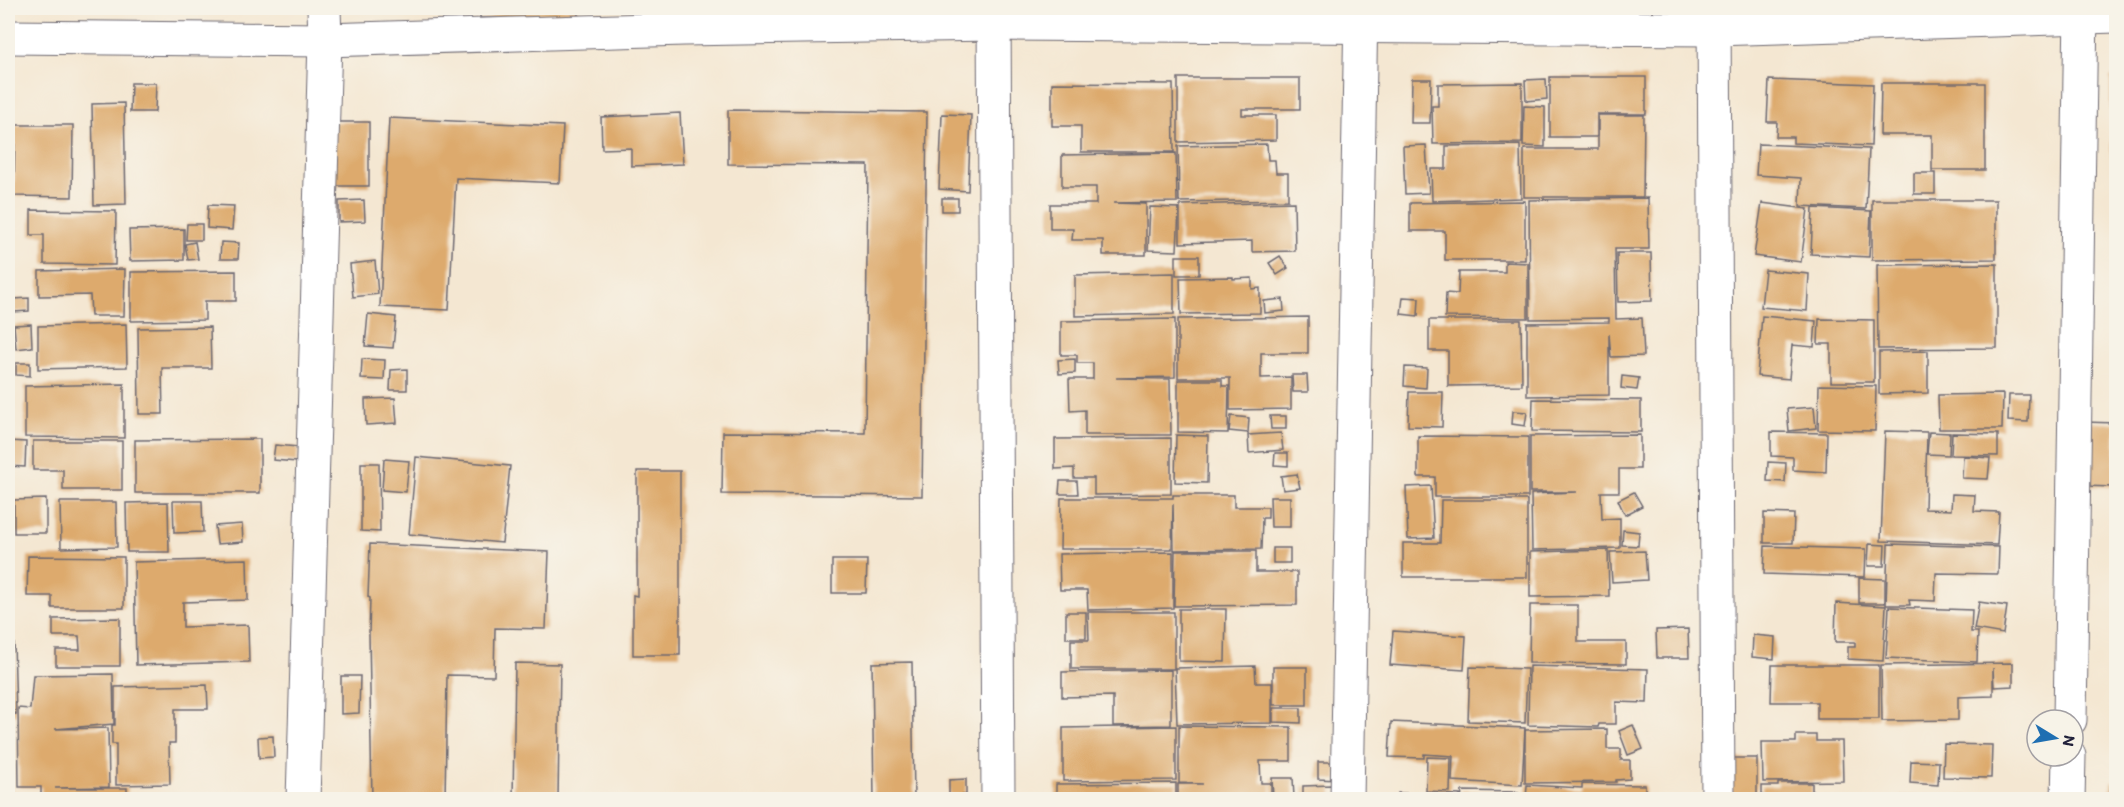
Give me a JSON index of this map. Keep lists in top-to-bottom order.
{
  "north": "right"
}
